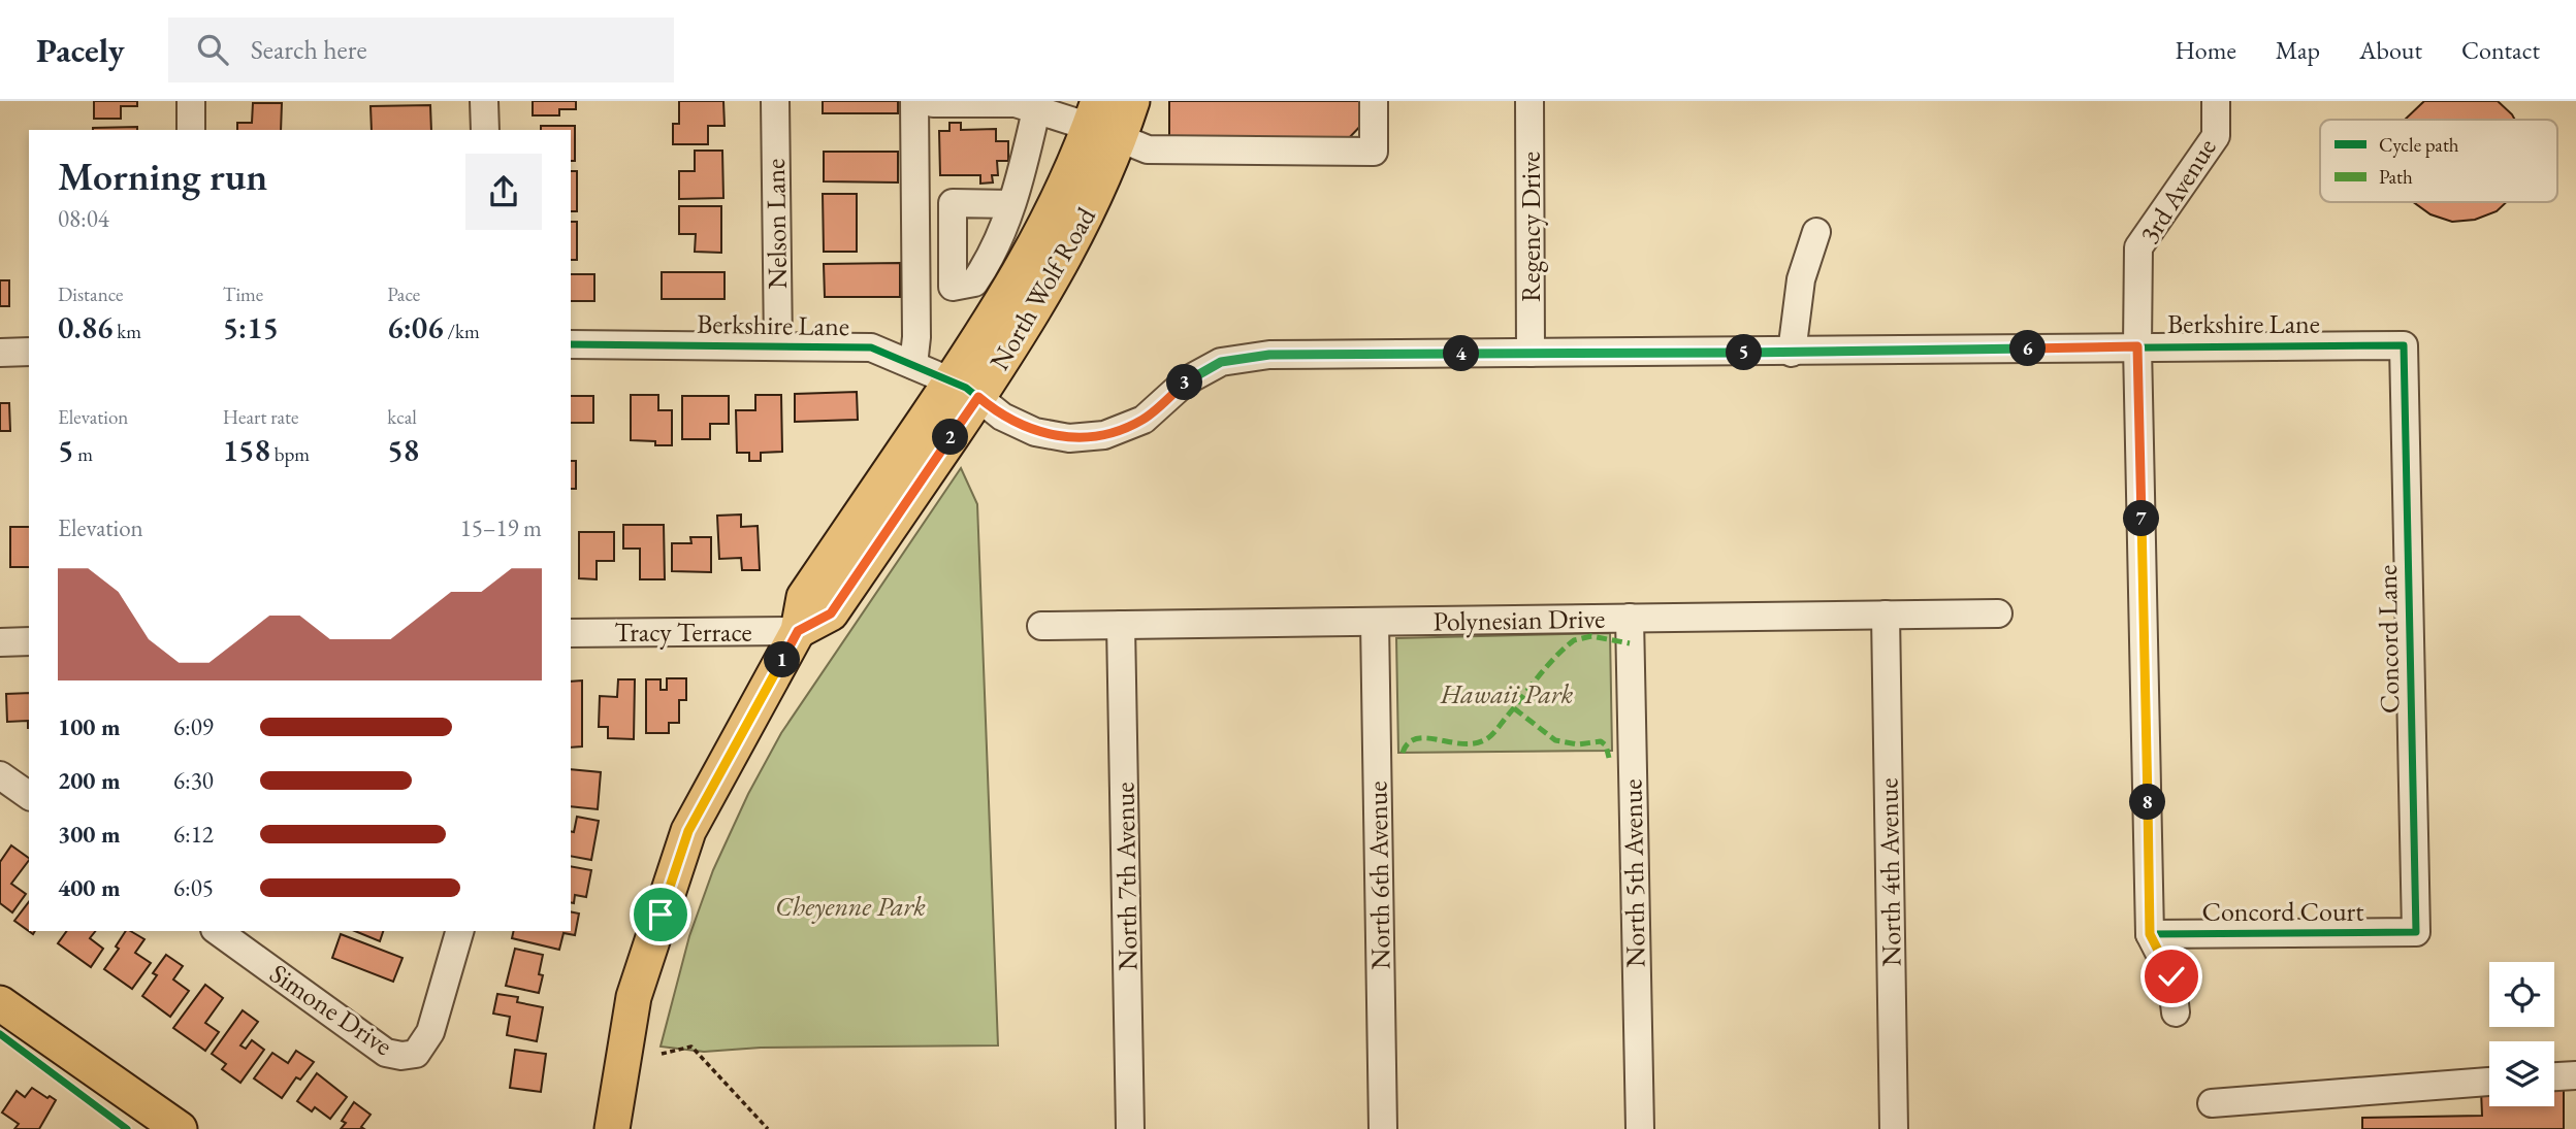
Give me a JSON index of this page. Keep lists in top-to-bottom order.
{
  "streets": {
    "main road": ["North Wolf Road"],
    "street": [
      "3rd Avenue",
      "Nelson Lane",
      "Regency Drive",
      "Berkshire Lane",
      "Polynesian Drive",
      "Tracy Terrace",
      "Concord Lane",
      "North 4th Avenue",
      "North 5th Avenue",
      "North 6th Avenue",
      "North 7th Avenue",
      "Concord Court",
      "Simone Drive"
    ]
  },
  "crossings": [
    ["3rd Avenue", "Berkshire Lane"],
    ["3rd Avenue", "Concord Court"],
    ["Nelson Lane", "Berkshire Lane"],
    ["Regency Drive", "Berkshire Lane"],
    ["North Wolf Road", "Berkshire Lane"],
    ["North Wolf Road", "Tracy Terrace"],
    ["Berkshire Lane", "Concord Lane"],
    ["Polynesian Drive", "North 4th Avenue"],
    ["Polynesian Drive", "North 5th Avenue"],
    ["Polynesian Drive", "North 6th Avenue"],
    ["Polynesian Drive", "North 7th Avenue"],
    ["Concord Lane", "Concord Court"]
  ],
  "parks": ["Hawaii Park", "Cheyenne Park"],
  "legend": ["Cycle path", "Path"],
  "page": {
    "header": "Pacely",
    "search": "Search here",
    "nav": [
      "Home",
      "Map",
      "About",
      "Contact"
    ],
    "heading": ["Morning run", "08:04"],
    "stats": [
      ["Distance", "0.86 km"],
      ["Time", "5:15"],
      ["Pace", "6:06 /km"],
      ["Elevation", "5 m"],
      ["Heart rate", "158 bpm"],
      ["kcal", "58"]
    ],
    "pins": [
      "6",
      "5",
      "4",
      "3",
      "2",
      "7",
      "1",
      "8"
    ],
    "chart": ["Elevation", "15–19 m"],
    "list": [
      {
        "name": "100 m",
        "note": "6:09"
      },
      {
        "name": "200 m",
        "note": "6:30"
      },
      {
        "name": "300 m",
        "note": "6:12"
      },
      {
        "name": "400 m",
        "note": "6:05"
      }
    ]
  }
}
